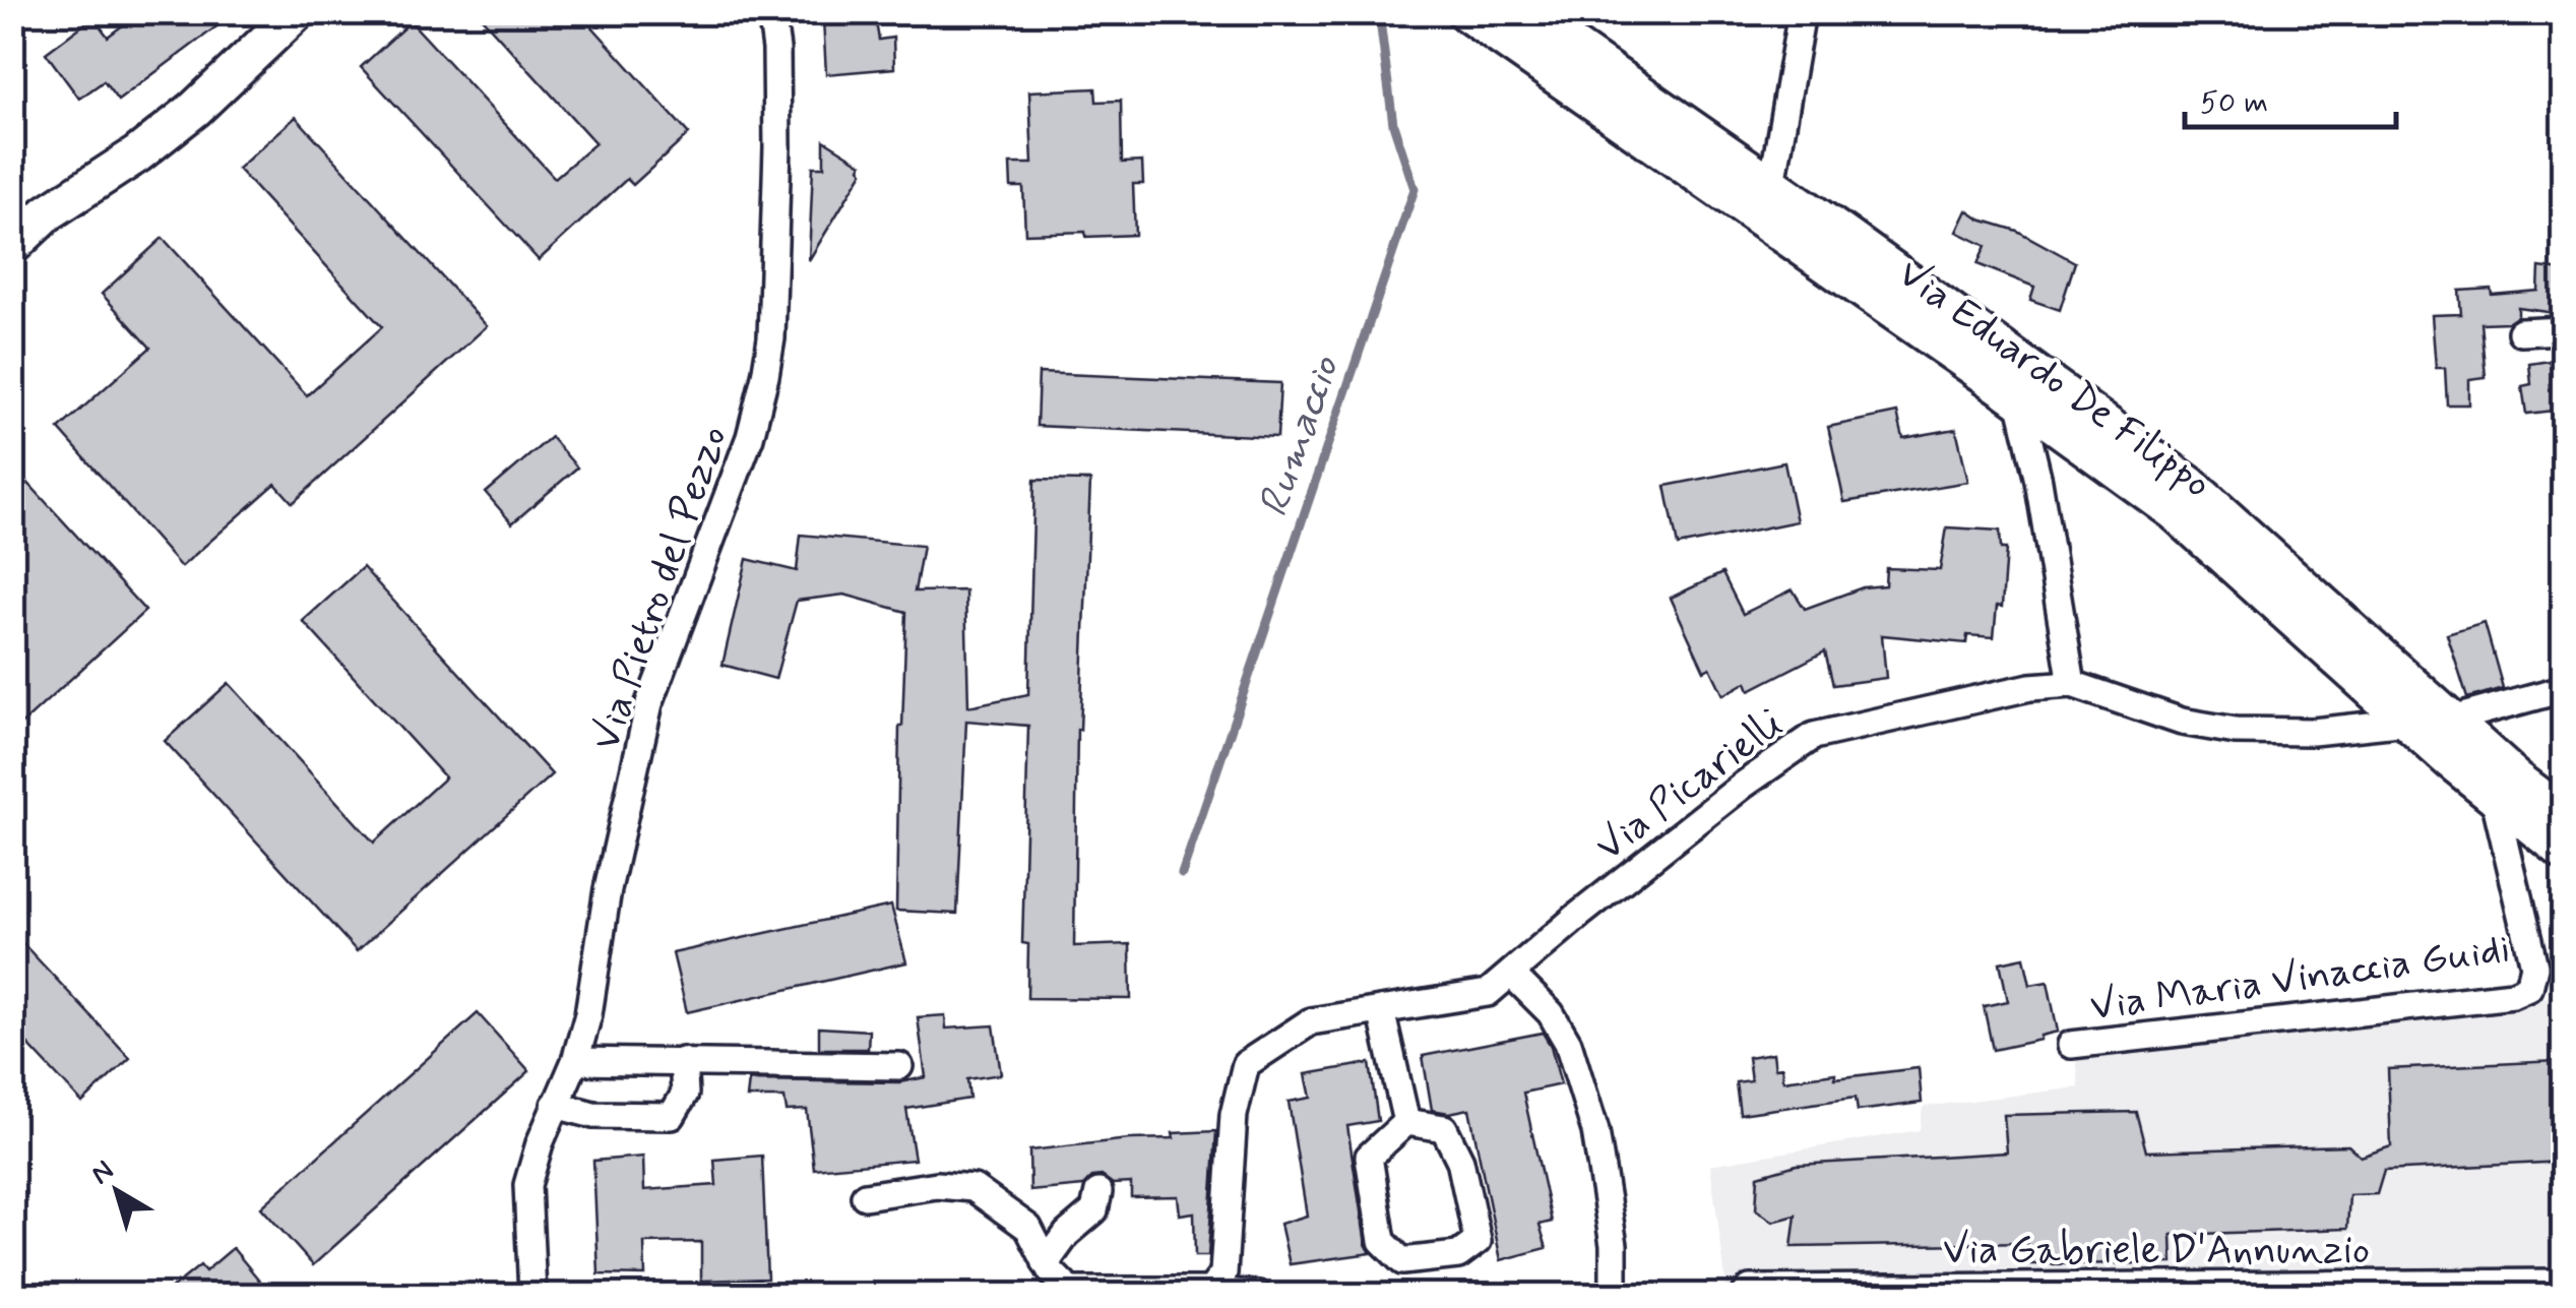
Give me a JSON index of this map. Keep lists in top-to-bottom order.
{
  "streets": {
    "street": [
      "Via Eduardo De Filippo",
      "Via Pietro del Pezzo",
      "Via Picarielli",
      "Via Maria Vinaccia Guidi",
      "Via Gabriele D'Annunzio"
    ]
  },
  "crossings": [
    ["Via Eduardo De Filippo", "Via Picarielli"],
    ["Via Eduardo De Filippo", "Via Maria Vinaccia Guidi"]
  ],
  "water": ["Rumaccio"],
  "scale_bar": "50 m",
  "north": "top left"
}
